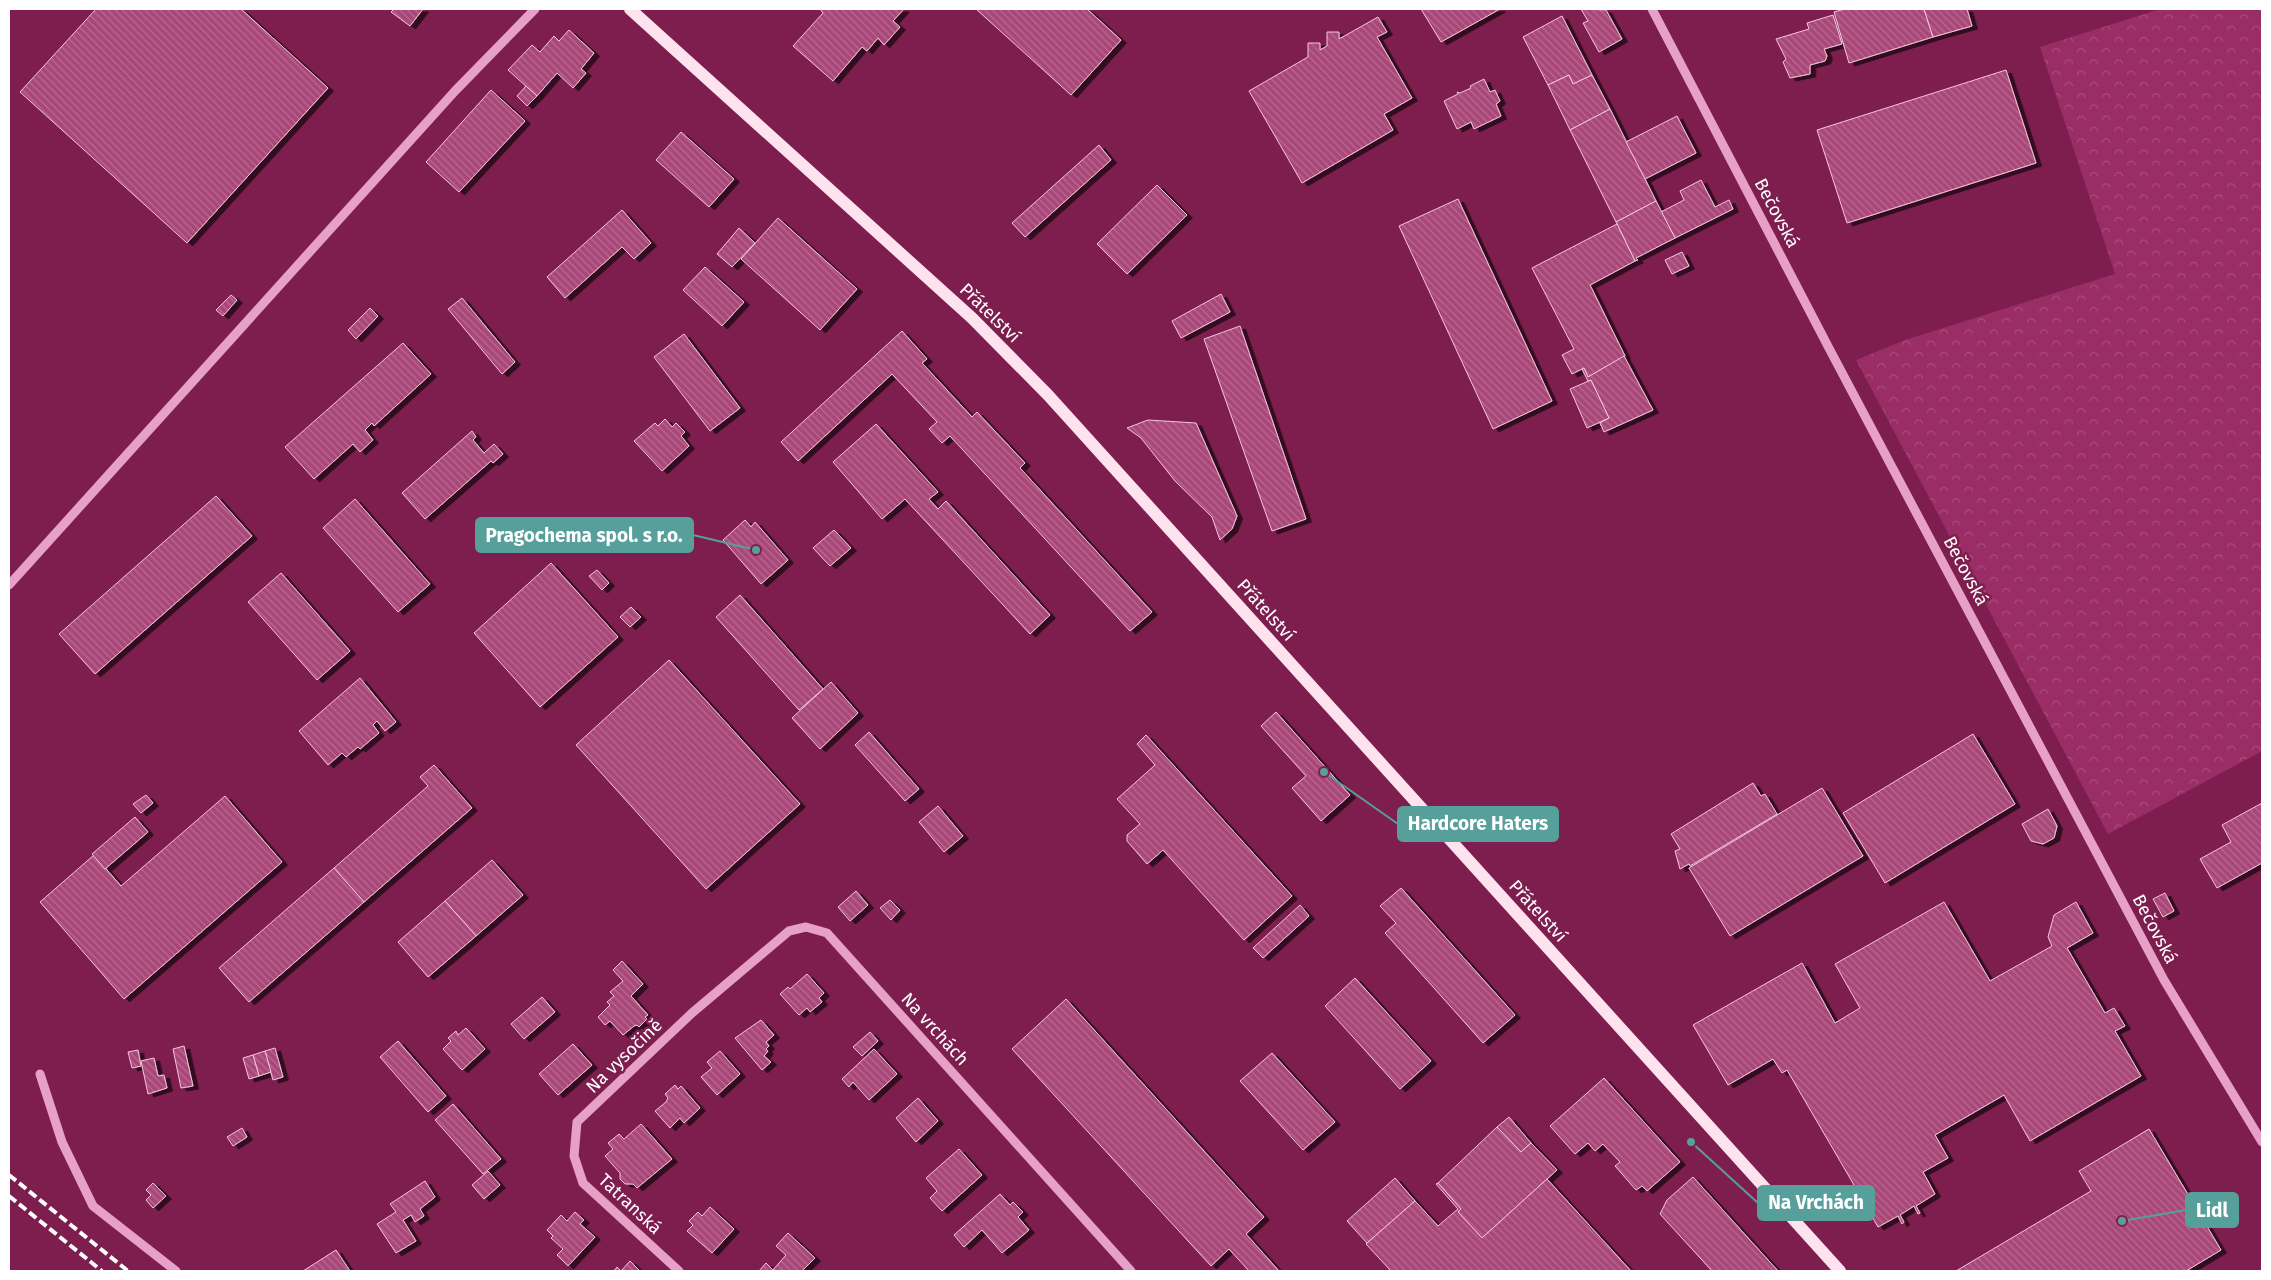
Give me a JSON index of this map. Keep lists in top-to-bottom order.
{
  "streets": {
    "main road": ["Přátelství"],
    "street": [
      "Bečovská",
      "Na vrchách",
      "Na vysočině",
      "Tatranská"
    ]
  },
  "crossings": [
    ["Na vrchách", "Na vysočině"],
    ["Na vysočině", "Tatranská"]
  ],
  "places": [
    "Pragochema spol. s r.o.",
    "Hardcore Haters",
    "Na Vrchách",
    "Lidl"
  ]
}
